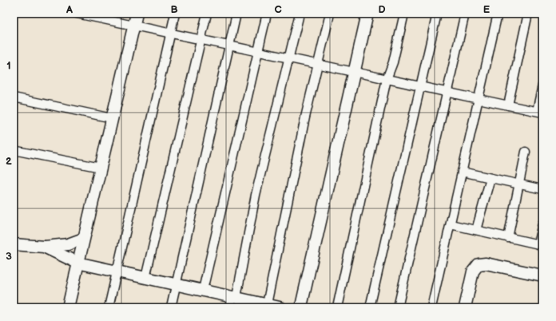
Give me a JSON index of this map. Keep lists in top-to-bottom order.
{
  "grid": {
    "columns": [
      "A",
      "B",
      "C",
      "D",
      "E"
    ],
    "rows": ["1", "2", "3"]
  }
}
